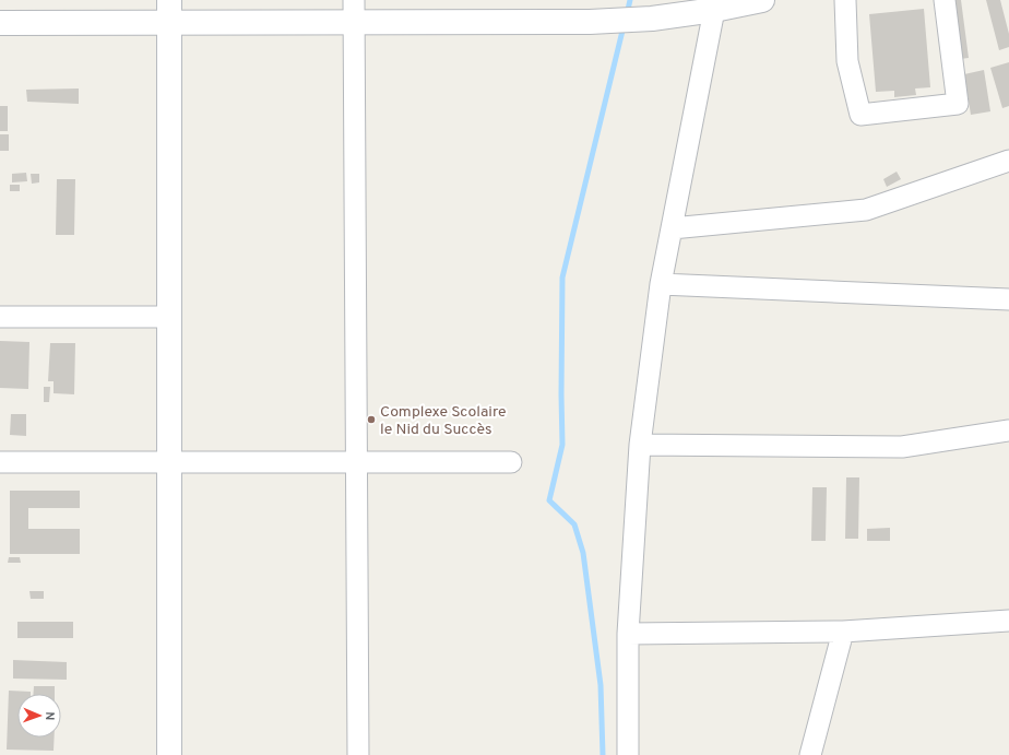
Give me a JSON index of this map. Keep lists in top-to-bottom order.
{
  "places": ["Complexe Scolaire le Nid du Succès"],
  "north": "right"
}
